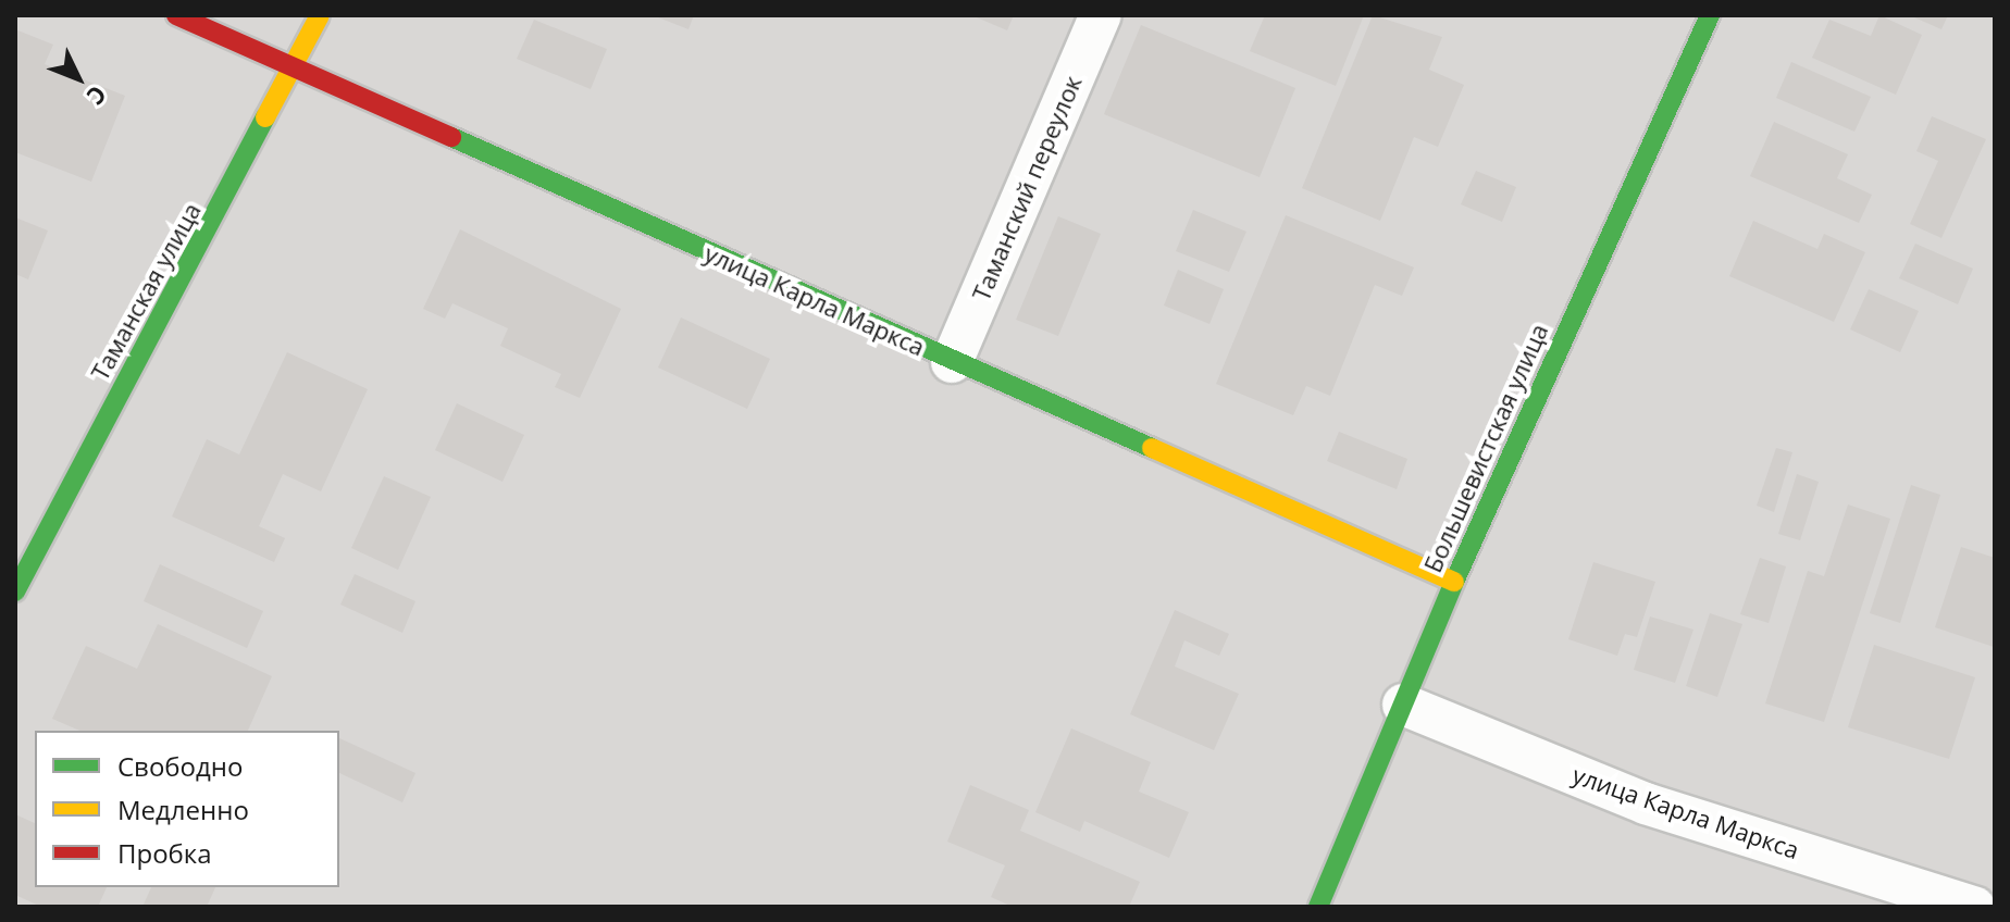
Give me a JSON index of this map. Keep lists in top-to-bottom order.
{
  "streets": {
    "street": [
      "Таманский переулок",
      "Таманская улица",
      "улица Карла Маркса",
      "Большевистская улица"
    ]
  },
  "crossings": [
    ["Таманский переулок", "улица Карла Маркса"],
    ["Таманская улица", "улица Карла Маркса"],
    ["улица Карла Маркса", "Большевистская улица"]
  ],
  "legend": ["Свободно", "Медленно", "Пробка"],
  "north": "bottom right"
}
